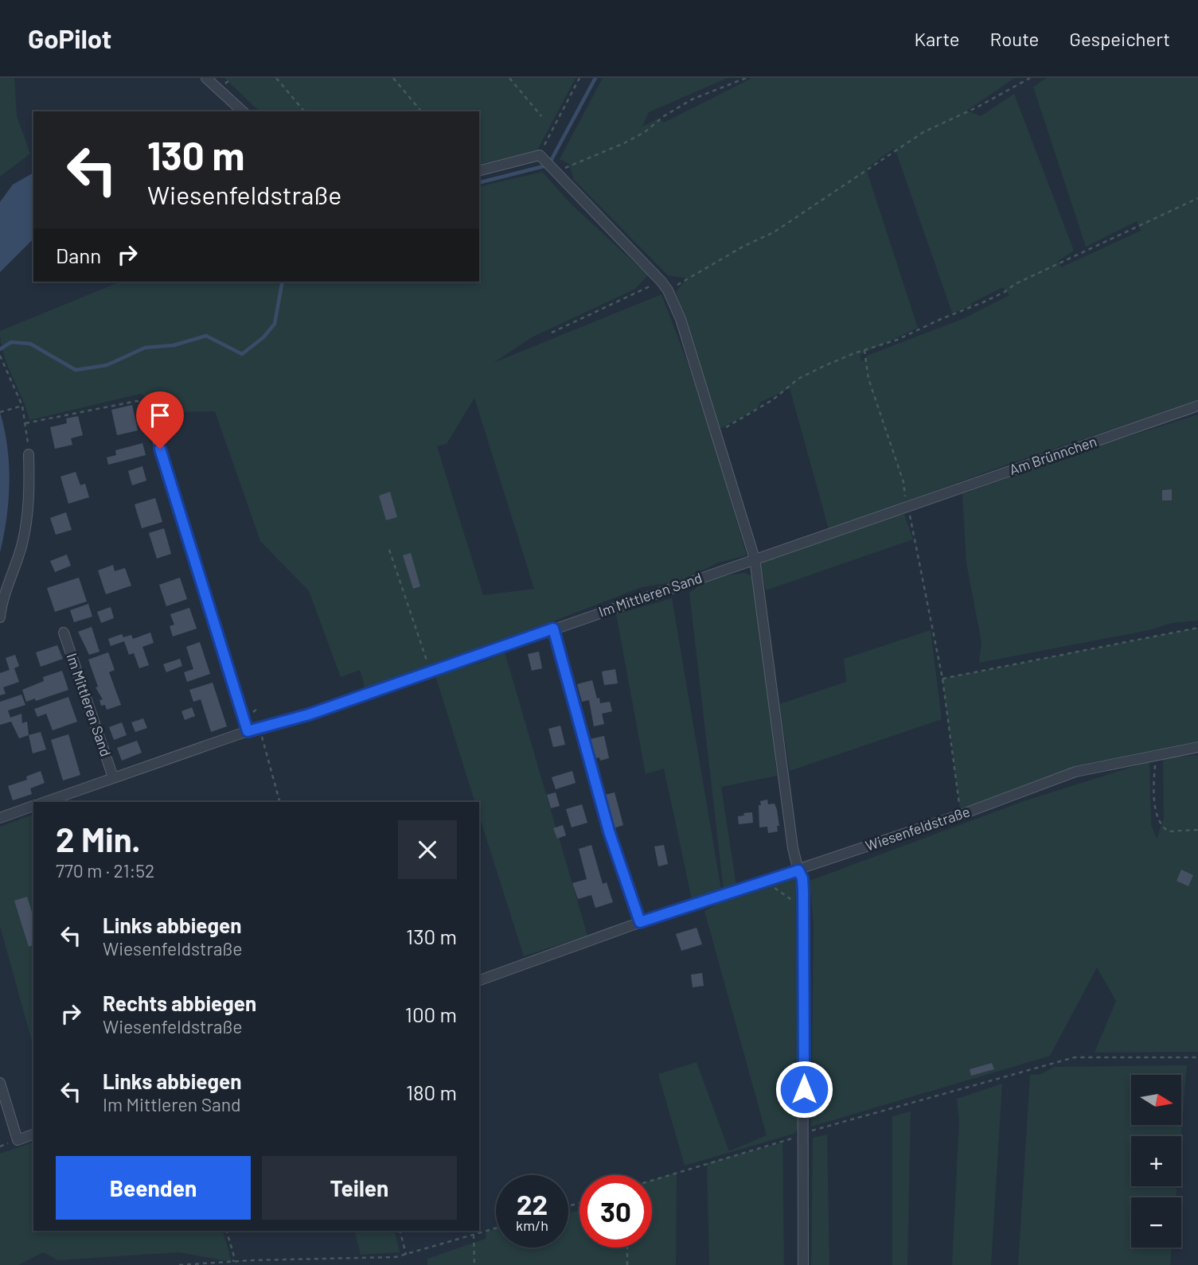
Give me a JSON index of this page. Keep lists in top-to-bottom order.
{
  "streets": {
    "street": ["Am Brünnchen", "Im Mittleren Sand", "Wiesenfeldstraße"]
  },
  "crossings": [
    ["Am Brünnchen", "Im Mittleren Sand"]
  ],
  "north": "right",
  "page": {
    "header": "GoPilot",
    "nav": ["Karte", "Route", "Gespeichert"],
    "turn": ["130 m", "Wiesenfeldstraße"],
    "then": "Dann",
    "heading": ["2 Min.", "770 m · 21:52"],
    "list": [
      {
        "name": "Links abbiegen",
        "note": "Wiesenfeldstraße",
        "value": "130 m"
      },
      {
        "name": "Rechts abbiegen",
        "note": "Wiesenfeldstraße",
        "value": "100 m"
      },
      {
        "name": "Links abbiegen",
        "note": "Im Mittleren Sand",
        "value": "180 m"
      }
    ],
    "map_buttons": ["+", "−"],
    "buttons": ["Beenden", "Teilen"],
    "speed": "22 km/h",
    "limit": "30"
  }
}
